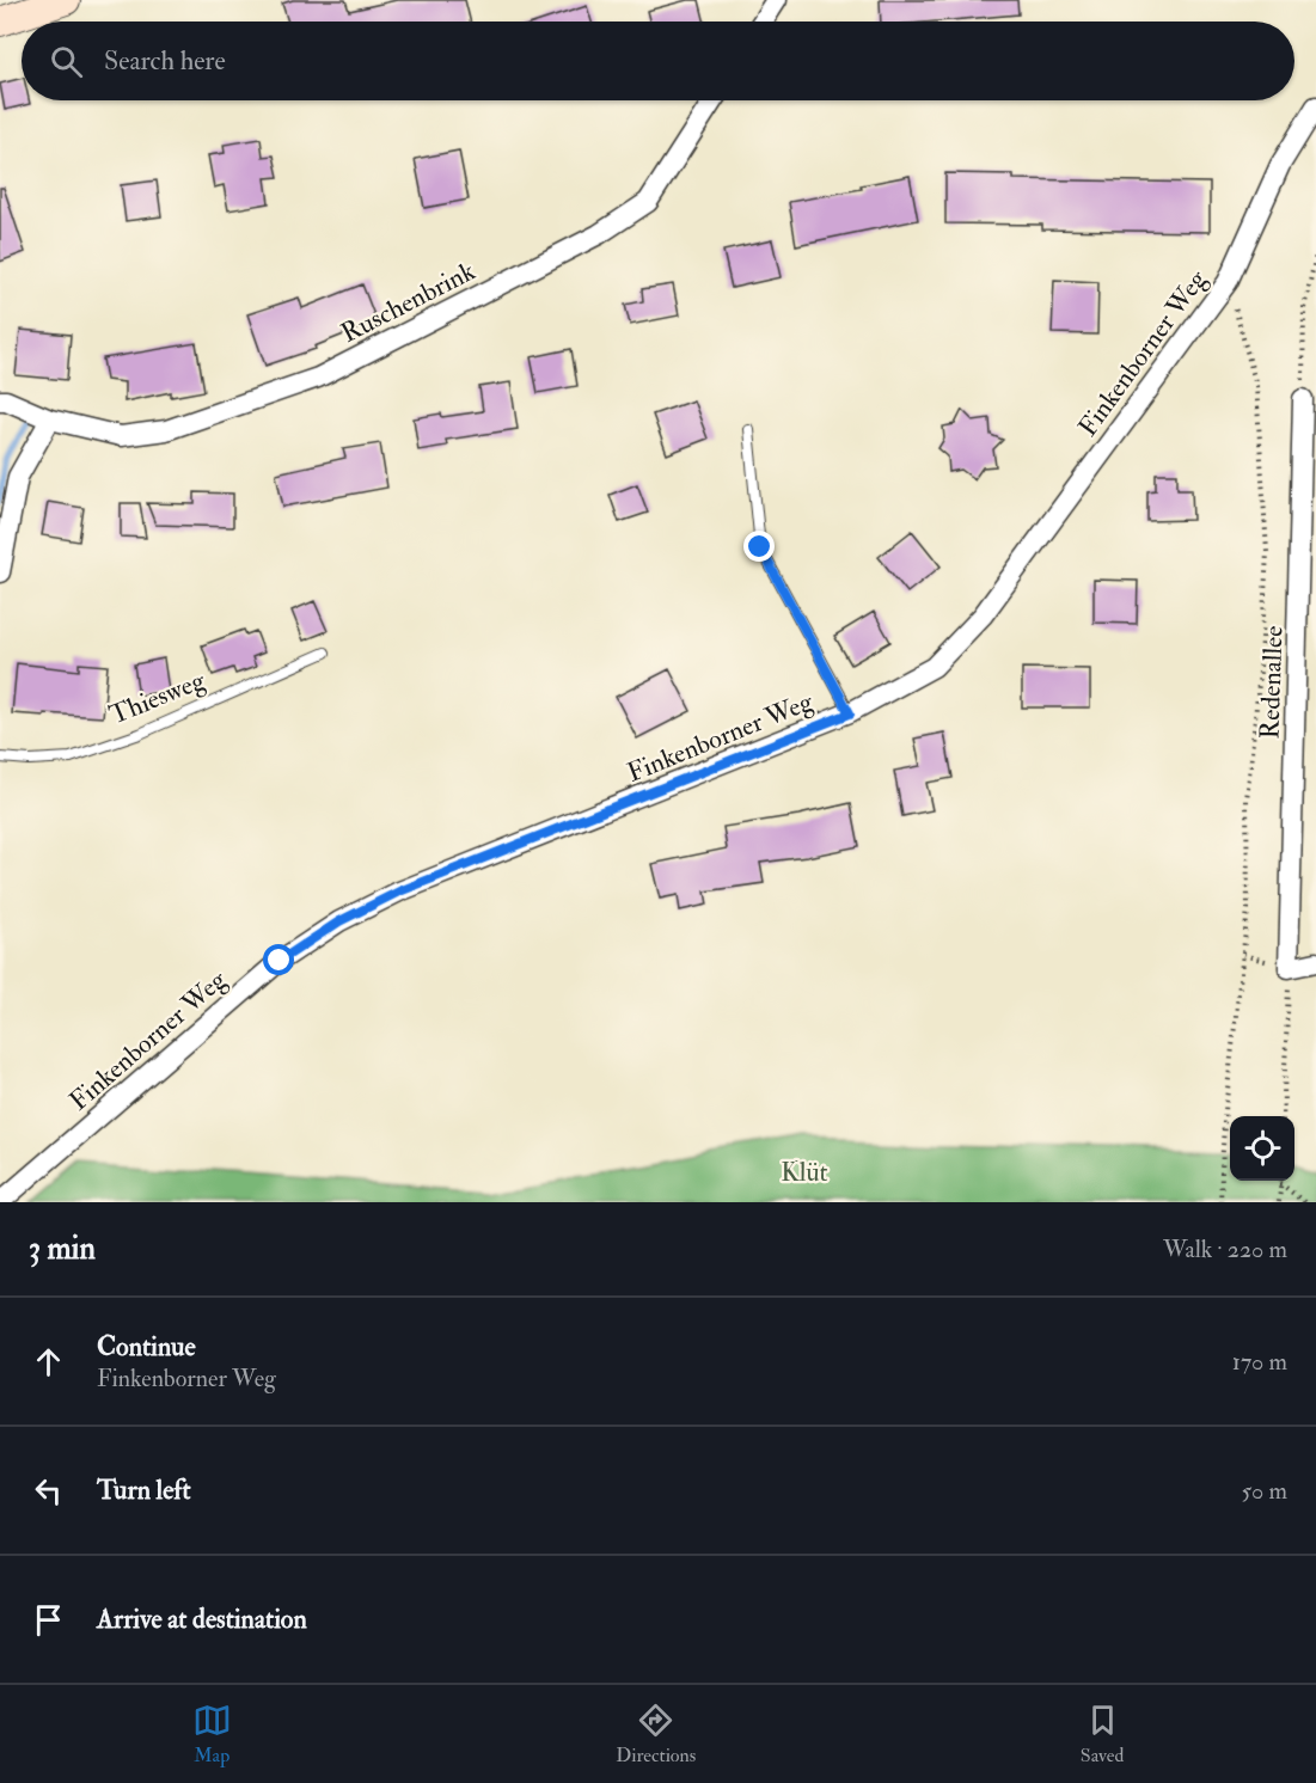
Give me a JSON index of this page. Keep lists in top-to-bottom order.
{
  "streets": {
    "street": ["Ruschenbrink", "Finkenborner Weg", "Redenallee"],
    "lane": ["Thiesweg"]
  },
  "parks": ["Klüt"],
  "page": {
    "search": "Search here",
    "heading": ["3 min", "Walk · 220 m"],
    "list": [
      ["Continue", "Finkenborner Weg", "170 m"],
      ["Turn left", "50 m"],
      "Arrive at destination"
    ],
    "nav": ["Map", "Directions", "Saved"]
  }
}
